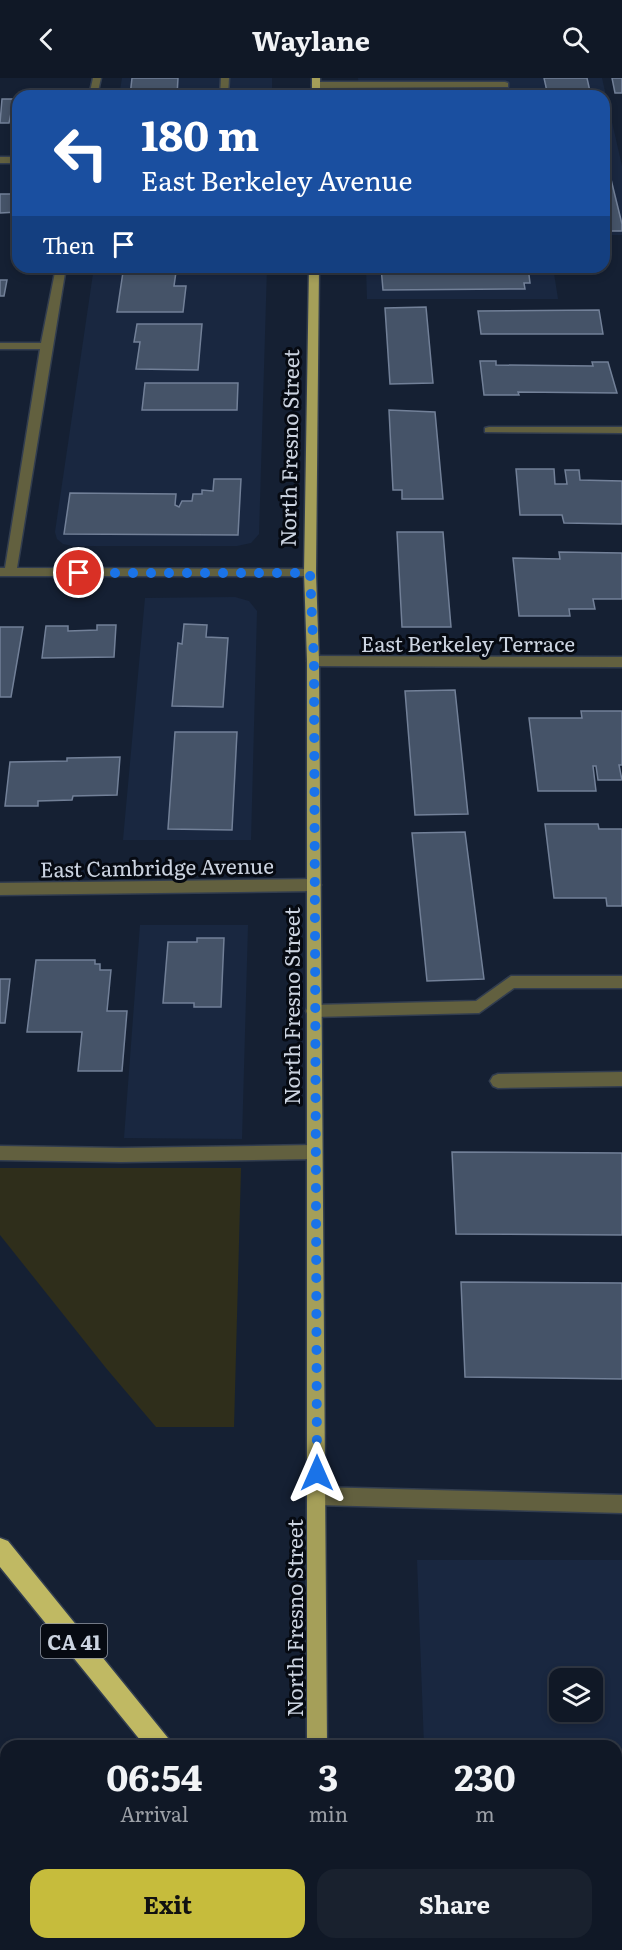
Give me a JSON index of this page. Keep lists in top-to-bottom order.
{
  "streets": {
    "highway": ["CA 41"],
    "main road": ["North Fresno Street"],
    "street": ["East Berkeley Terrace", "East Cambridge Avenue"]
  },
  "crossings": [
    ["North Fresno Street", "East Berkeley Terrace"],
    ["North Fresno Street", "East Cambridge Avenue"]
  ],
  "page": {
    "header": "Waylane",
    "turn": ["180 m", "East Berkeley Avenue"],
    "then": "Then",
    "eta": [
      "06:54",
      "Arrival",
      "3",
      "min",
      "230",
      "m"
    ],
    "buttons": ["Exit", "Share"]
  }
}
